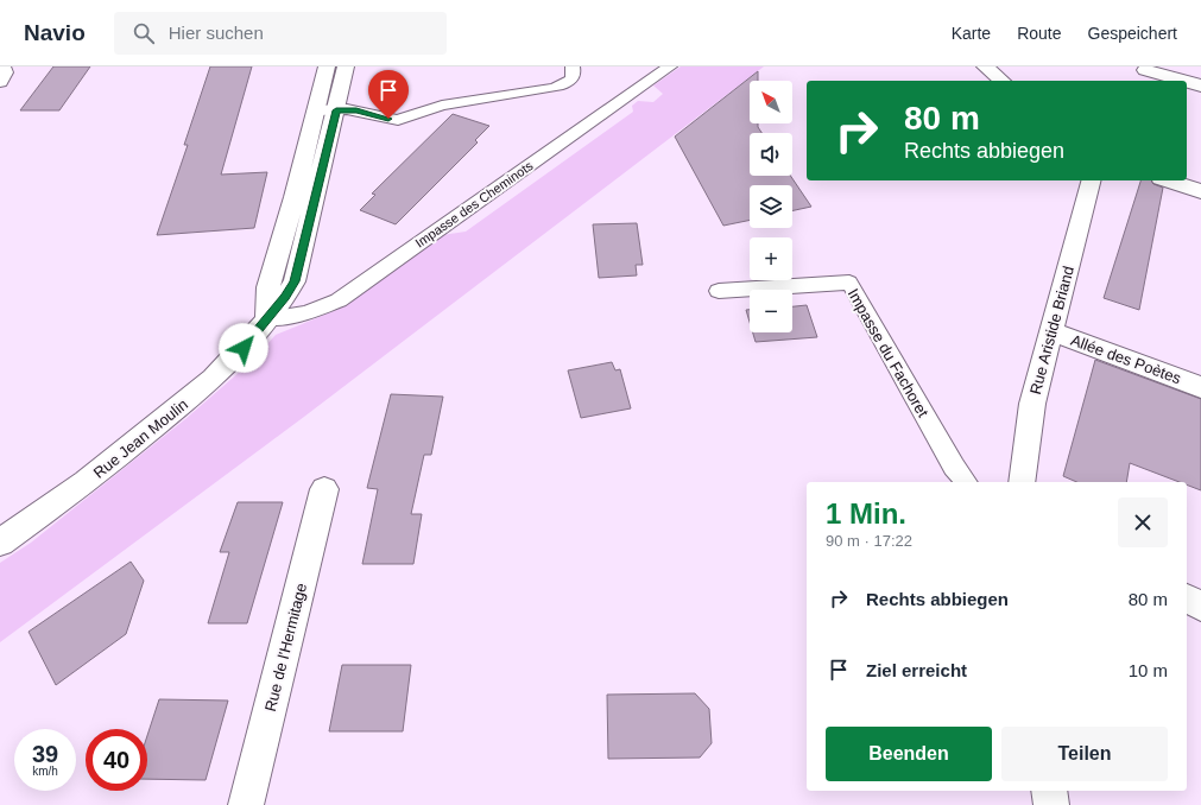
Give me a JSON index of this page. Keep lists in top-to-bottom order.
{
  "streets": {
    "street": [
      "Rue Aristide Briand",
      "Allée des Poètes",
      "Rue Jean Moulin",
      "Rue de l'Hermitage"
    ],
    "lane": ["Impasse des Cheminots", "Impasse du Fachoret"]
  },
  "crossings": [
    ["Impasse des Cheminots", "Rue Jean Moulin"],
    ["Rue Aristide Briand", "Allée des Poètes"]
  ],
  "north": "top left",
  "page": {
    "header": "Navio",
    "search": "Hier suchen",
    "nav": ["Karte", "Route", "Gespeichert"],
    "map_buttons": ["+", "−"],
    "turn": ["80 m", "Rechts abbiegen"],
    "heading": ["1 Min.", "90 m · 17:22"],
    "list": [
      {
        "name": "Rechts abbiegen",
        "value": "80 m"
      },
      {
        "name": "Ziel erreicht",
        "value": "10 m"
      }
    ],
    "buttons": ["Beenden", "Teilen"],
    "speed": "39 km/h",
    "limit": "40"
  }
}
